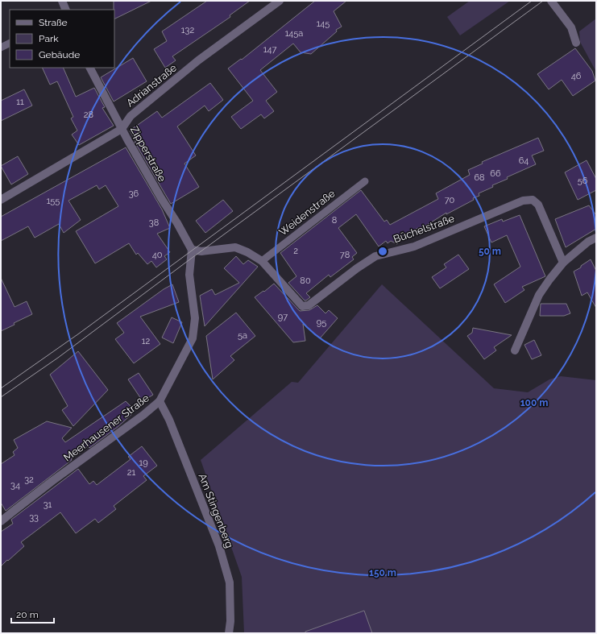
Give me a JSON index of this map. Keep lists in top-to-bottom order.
{
  "streets": {
    "street": [
      "Adrianstraße",
      "Zipperstraße",
      "Büchelstraße",
      "Meerhausener Straße",
      "Am Stingenberg"
    ],
    "lane": ["Weidenstraße"]
  },
  "crossings": [
    ["Adrianstraße", "Zipperstraße"],
    ["Zipperstraße", "Büchelstraße"],
    ["Zipperstraße", "Meerhausener Straße"],
    ["Weidenstraße", "Büchelstraße"],
    ["Büchelstraße", "Meerhausener Straße"],
    ["Meerhausener Straße", "Am Stingenberg"]
  ],
  "house_numbers": [
    "145",
    "132",
    "145a",
    "147",
    "46",
    "11",
    "28",
    "64",
    "66",
    "68",
    "56",
    "36",
    "70",
    "155",
    "8",
    "38",
    "2",
    "40",
    "78",
    "80",
    "97",
    "95",
    "5a",
    "12",
    "19",
    "21",
    "32",
    "34",
    "31",
    "33"
  ],
  "legend": ["Straße", "Park", "Gebäude"],
  "scale_bar": "20 m",
  "rings": ["50 m", "100 m", "150 m"]
}
